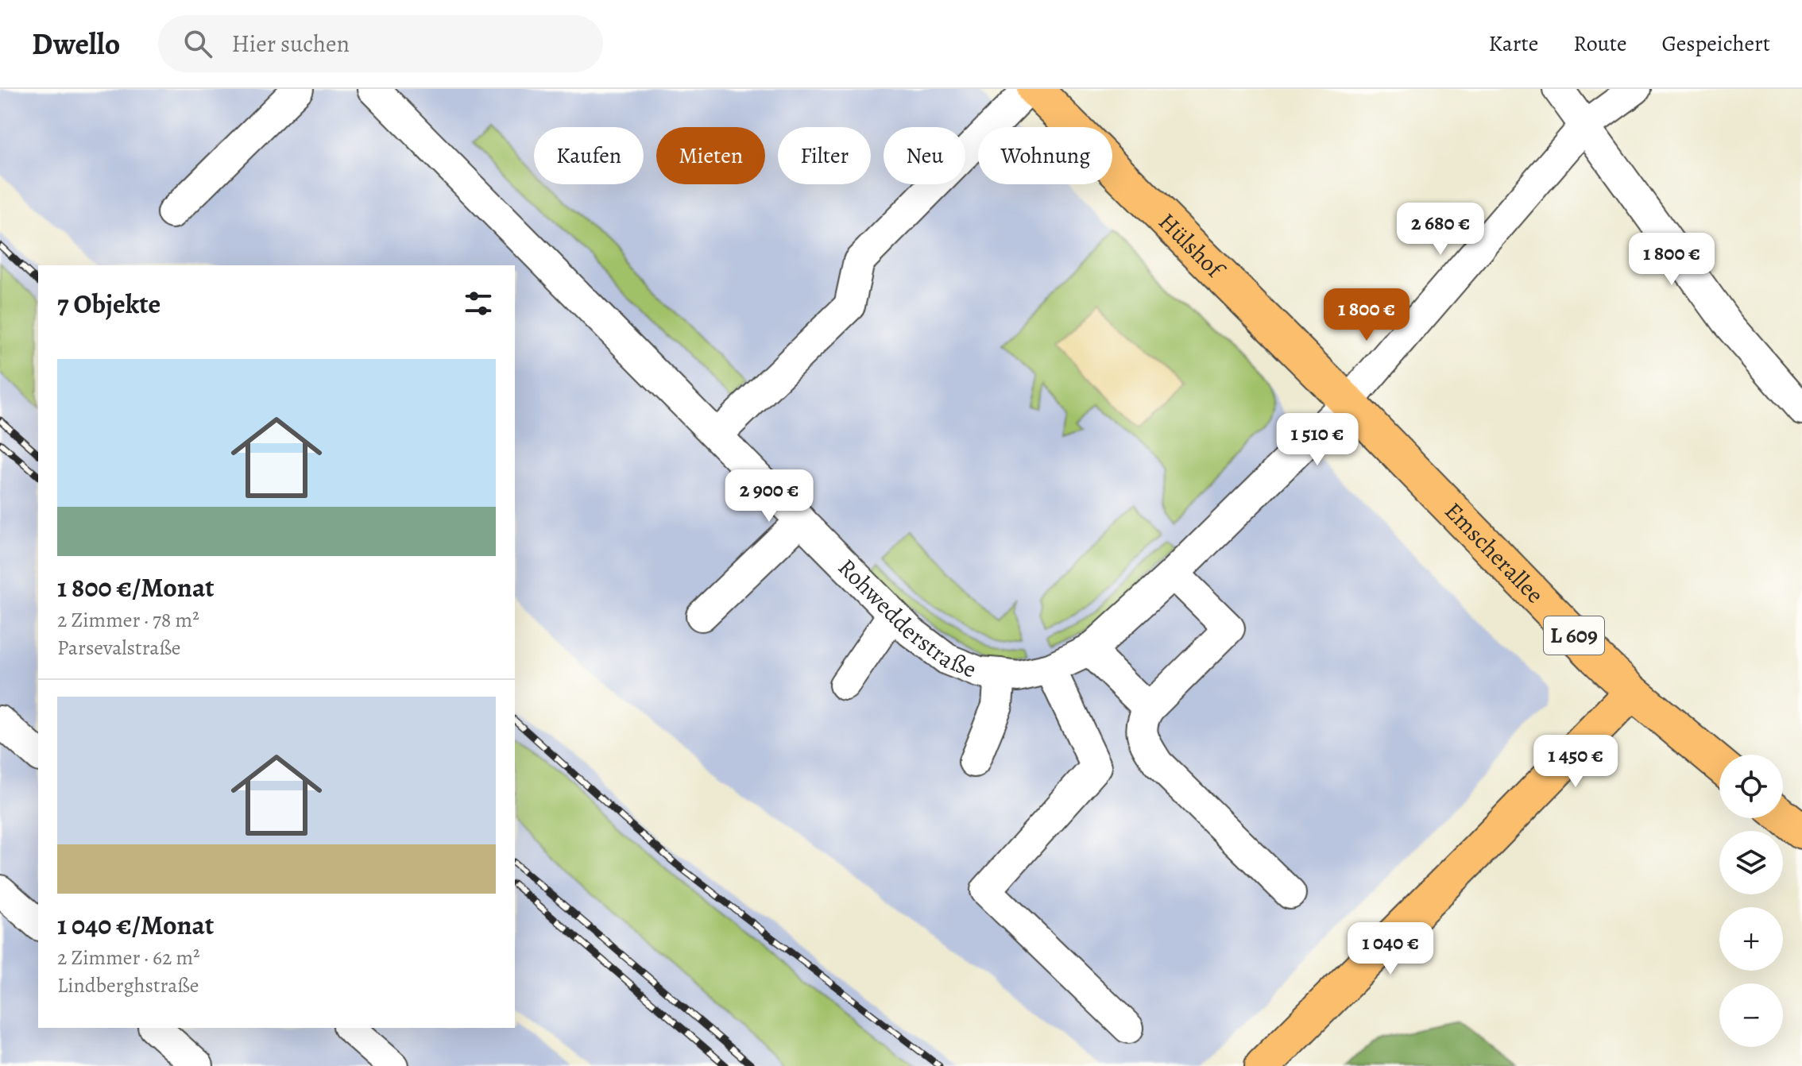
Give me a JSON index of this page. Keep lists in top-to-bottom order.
{
  "streets": {
    "main road": ["Hülshof", "Emscherallee", "L 609"],
    "street": ["Rohwedderstraße"]
  },
  "crossings": [
    ["Hülshof", "Emscherallee"],
    ["Hülshof", "Rohwedderstraße"],
    ["Emscherallee", "Rohwedderstraße"]
  ],
  "page": {
    "header": "Dwello",
    "search": "Hier suchen",
    "nav": ["Karte", "Route", "Gespeichert"],
    "chip": [
      "Kaufen",
      "Mieten",
      "Filter",
      "Neu",
      "Wohnung"
    ],
    "price": [
      "2 680 €",
      "1 800 €",
      "1 800 €",
      "1 510 €",
      "2 900 €",
      "1 450 €",
      "1 040 €"
    ],
    "heading": "7 Objekte",
    "list": [
      {
        "name": "1 800 €/Monat",
        "note": "2 Zimmer · 78 m² · Parsevalstraße"
      },
      {
        "name": "1 040 €/Monat",
        "note": "2 Zimmer · 62 m² · Lindberghstraße"
      }
    ],
    "map_buttons": ["+", "−"]
  }
}
